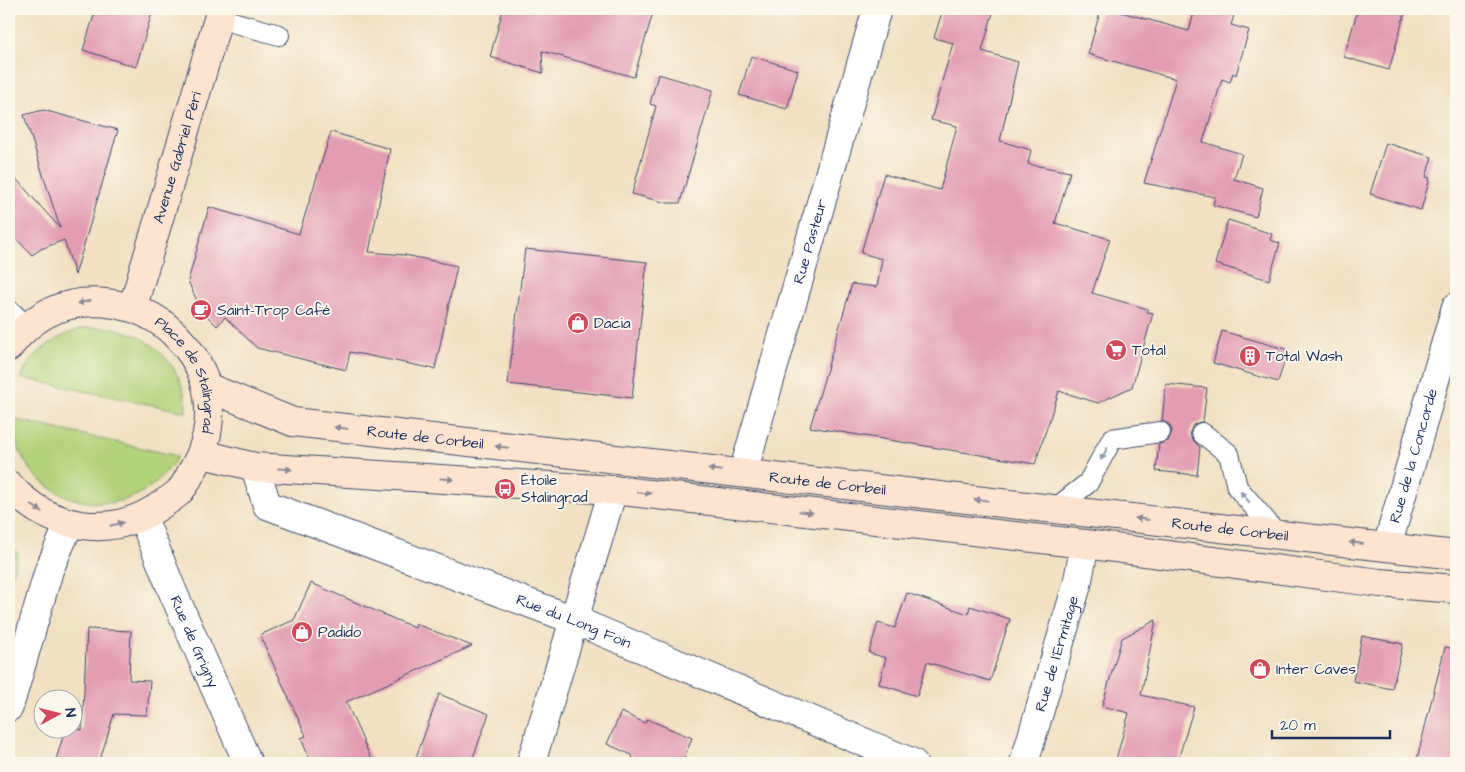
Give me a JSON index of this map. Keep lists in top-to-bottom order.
{
  "streets": {
    "main road": ["Avenue Gabriel Péri", "Place de Stalingrad", "Route de Corbeil"],
    "street": [
      "Rue Pasteur",
      "Rue de la Concorde",
      "Rue du Long Foin",
      "Rue de Grigny",
      "Rue de l'Ermitage"
    ]
  },
  "crossings": [
    ["Avenue Gabriel Péri", "Place de Stalingrad"],
    ["Rue Pasteur", "Route de Corbeil"],
    ["Place de Stalingrad", "Route de Corbeil"],
    ["Place de Stalingrad", "Rue de Grigny"],
    ["Route de Corbeil", "Rue de la Concorde"],
    ["Route de Corbeil", "Rue du Long Foin"],
    ["Route de Corbeil", "Rue de l'Ermitage"]
  ],
  "places": {
    "cafe": ["Saint-Trop Café"],
    "shop": ["Dacia", "Padido", "Inter Caves"],
    "supermarket": ["Total"],
    "building": ["Total Wash"],
    "bus stop": ["Étoile Stalingrad"]
  },
  "scale_bar": "20 m",
  "north": "right"
}
